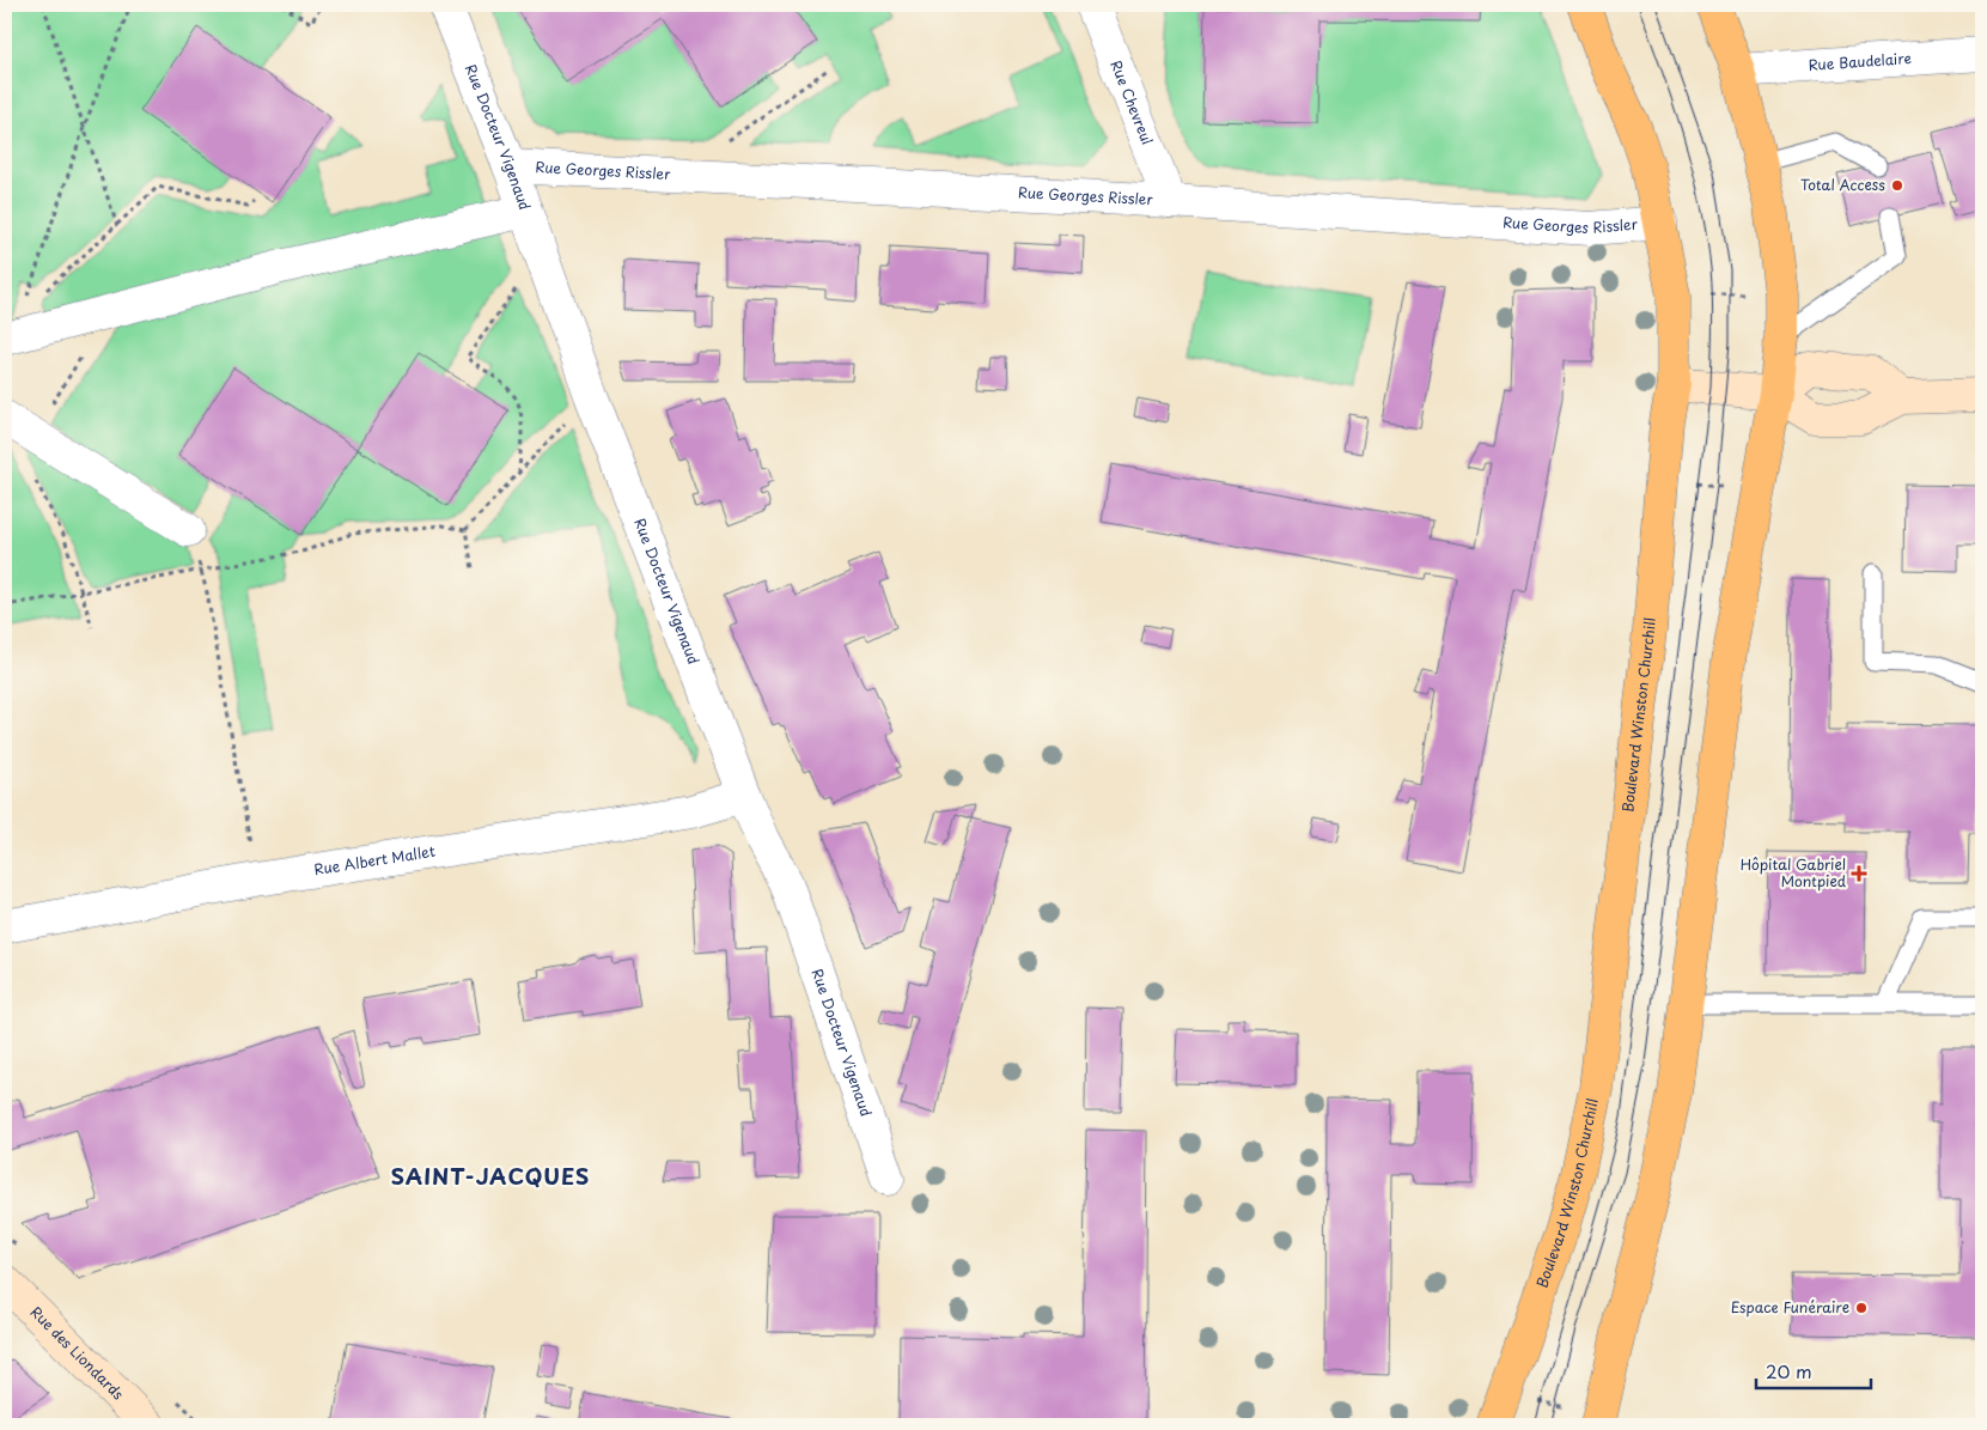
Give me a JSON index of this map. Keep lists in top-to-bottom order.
{
  "streets": {
    "main road": ["Boulevard Winston Churchill", "Rue des Liondards"],
    "street": [
      "Rue Baudelaire",
      "Rue Chevreul",
      "Rue Docteur Vigenaud",
      "Rue Georges Rissler",
      "Rue Albert Mallet"
    ]
  },
  "crossings": [
    ["Rue Chevreul", "Rue Georges Rissler"],
    ["Rue Docteur Vigenaud", "Rue Georges Rissler"],
    ["Rue Docteur Vigenaud", "Rue Albert Mallet"],
    ["Rue Georges Rissler", "Boulevard Winston Churchill"]
  ],
  "districts": ["SAINT-JACQUES"],
  "places": {
    "other": ["Total Access", "Espace Funéraire"],
    "health": ["Hôpital Gabriel Montpied"]
  },
  "scale_bar": "20 m"
}
